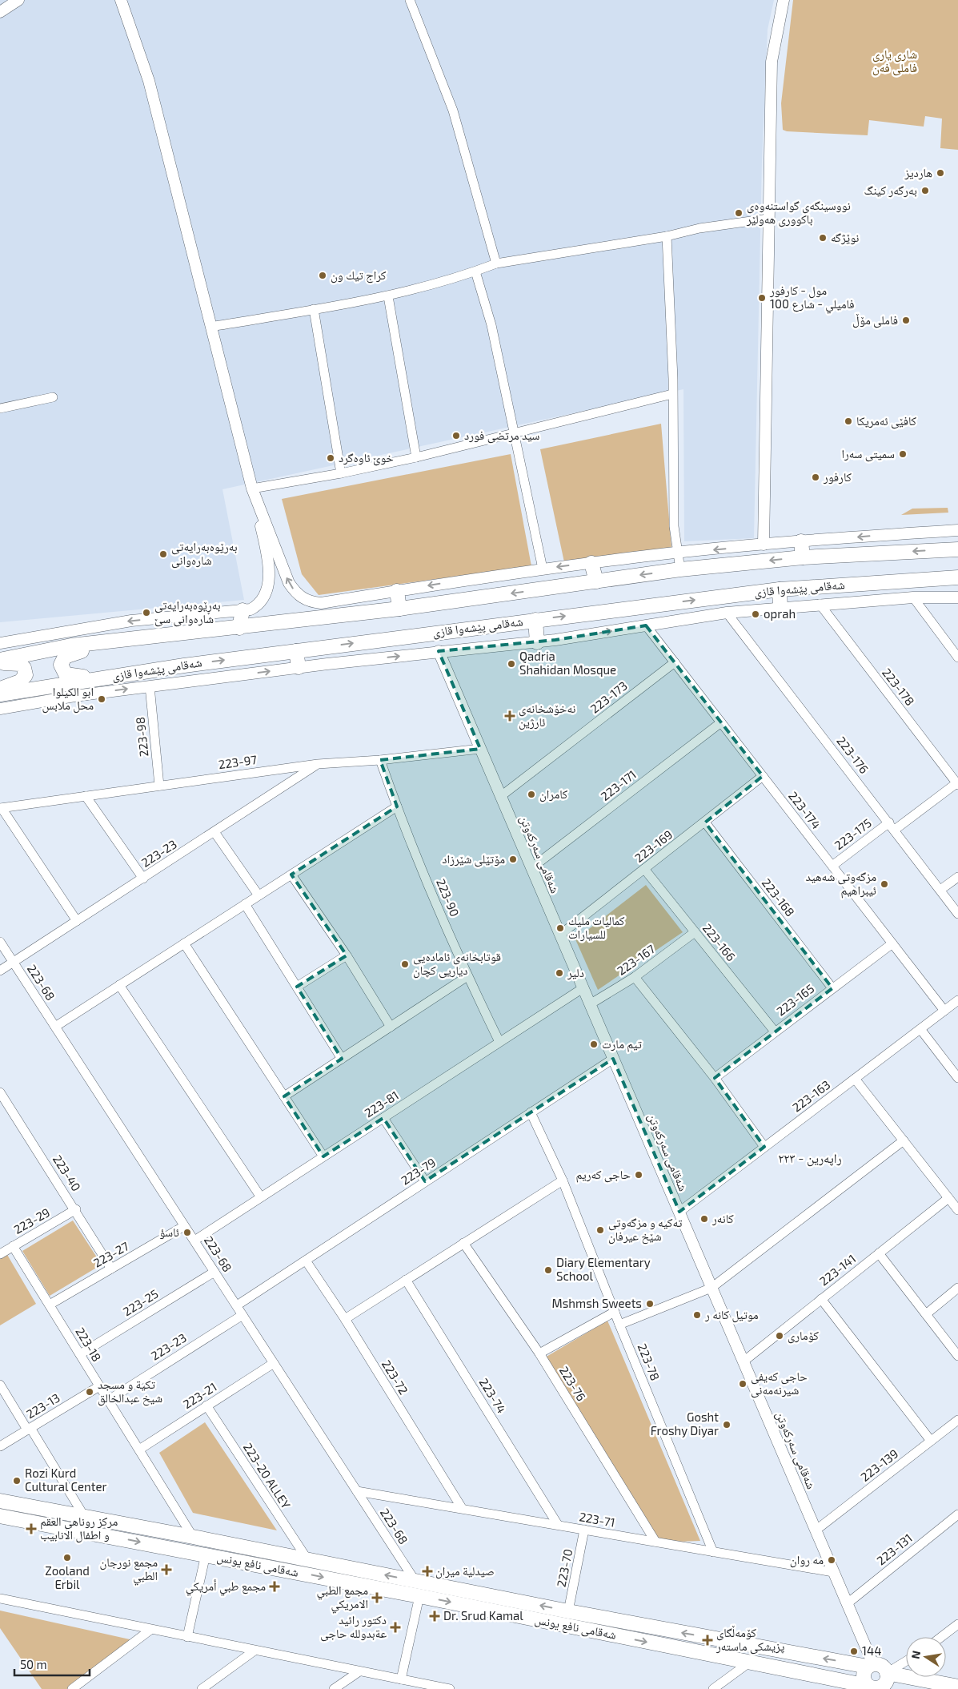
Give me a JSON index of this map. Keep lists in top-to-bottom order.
{
  "streets": {
    "main road": ["شەقامی پێشەوا قازی", "شەقامی نافع یونس"],
    "street": [
      "223-178",
      "223-173",
      "223-98",
      "223-176",
      "223-97",
      "223-171",
      "223-174",
      "223-175",
      "223-169",
      "223-23",
      "شەقامی سەرکەوتن",
      "223-90",
      "223-168",
      "223-166",
      "223-167",
      "223-68",
      "223-165",
      "223-163",
      "223-81",
      "223-79",
      "223-40",
      "223-29",
      "223-27",
      "223-141",
      "223-25",
      "223-18",
      "223-78",
      "223-72",
      "223-76",
      "223-21",
      "223-74",
      "223-13",
      "223-139",
      "223-20 ALLEY",
      "223-71",
      "223-131",
      "223-70"
    ]
  },
  "crossings": [
    ["223-178", "223-175"],
    ["223-173", "223-174"],
    ["223-173", "شەقامی سەرکەوتن"],
    ["223-98", "223-97"],
    ["223-176", "223-175"],
    ["223-97", "223-23"],
    ["223-97", "شەقامی سەرکەوتن"],
    ["223-97", "223-90"],
    ["223-171", "223-174"],
    ["223-171", "شەقامی سەرکەوتن"],
    ["223-174", "223-175"],
    ["223-174", "223-169"],
    ["223-174", "223-165"],
    ["223-174", "223-163"],
    ["223-169", "شەقامی سەرکەوتن"],
    ["223-169", "223-168"],
    ["223-169", "223-166"],
    ["223-23", "223-68"],
    ["223-23", "223-18"],
    ["شەقامی سەرکەوتن", "223-167"],
    ["شەقامی سەرکەوتن", "223-163"],
    ["شەقامی سەرکەوتن", "223-81"],
    ["شەقامی سەرکەوتن", "223-79"],
    ["شەقامی سەرکەوتن", "223-141"],
    ["شەقامی سەرکەوتن", "223-139"],
    ["شەقامی سەرکەوتن", "223-71"],
    ["شەقامی سەرکەوتن", "223-131"],
    ["شەقامی سەرکەوتن", "شەقامی نافع یونس"],
    ["223-90", "223-81"],
    ["223-168", "223-165"],
    ["223-166", "223-167"],
    ["223-166", "223-165"],
    ["223-68", "223-81"],
    ["223-68", "223-79"],
    ["223-68", "223-27"],
    ["223-68", "223-25"],
    ["223-68", "223-21"],
    ["223-68", "223-71"],
    ["223-68", "شەقامی نافع یونس"],
    ["223-79", "223-78"],
    ["223-79", "223-72"],
    ["223-40", "223-29"],
    ["223-40", "223-27"],
    ["223-29", "223-18"],
    ["223-27", "223-18"],
    ["223-25", "223-18"],
    ["223-18", "223-21"],
    ["223-18", "223-13"],
    ["223-18", "شەقامی نافع یونس"],
    ["223-78", "223-71"],
    ["223-72", "223-71"],
    ["223-76", "223-71"],
    ["223-21", "223-20 ALLEY"],
    ["223-74", "223-71"],
    ["223-20 ALLEY", "شەقامی نافع یونس"],
    ["223-71", "223-70"],
    ["شەقامی نافع یونس", "223-70"]
  ],
  "districts": ["راپەرین - ٢٢٣"],
  "parks": ["شاری یاری فاملی فەن"],
  "places": {
    "other": [
      "هاردیز",
      "بەرگەر کینگ",
      "نووسینگەی گواستنەوەی باکووری هەولێر",
      "نوێژگە",
      "كراج تيك ون",
      "مول - كارفور فاميلي - شارع 100",
      "فاملی مۆڵ",
      "کافێی ئەمریکا",
      "سيد مرتضى فورد",
      "سمیتی سەرا",
      "خوێ ئاوەگرد",
      "کارفور",
      "بەرێوەبەرایەتی شارەوانی",
      "بەڕێوەبەرایەتی شارەوانی سێ",
      "oprah",
      "Qadria Shahidan Mosque",
      "ابو الكيلوا محل ملابس",
      "كامران",
      "مۆتێلی شێرزاد",
      "مزگەوتی شەهید ئیبراهیم",
      "كماليات مليك للسيارات",
      "قوتابخانەی ئامادەیی دیاریی کچان",
      "دلير",
      "تیم مارت",
      "حاجی کەریم",
      "کانەر",
      "تەکیە و مزگەوتی شێخ عیرفان",
      "ئاسؤ",
      "Diary Elementary School",
      "Mshmsh Sweets",
      "موتيل كانه ر",
      "كۆماری",
      "حاجی کەیفی شیرنەمەنی",
      "تكية و مسجد شيخ عبدالخالق",
      "Gosht Froshy Diyar",
      "Rozi Kurd Cultural Center",
      "Zooland Erbil",
      "مه روان",
      "144"
    ],
    "health": [
      "نەخۆشخانەی ئارژین",
      "مركز روناهي العقم و اطفال الانابيب",
      "مجمع نورجان الطبي",
      "صيدلية ميران",
      "مجمع طبي أمریکي",
      "مجمع الطبي الامريكي",
      "Dr. Srud Kamal",
      "دكتور رائيد عةبدولله حاجى",
      "کۆمەڵگای پزیشکی ماستەر"
    ]
  },
  "scale_bar": "50 m",
  "north": "left"
}
